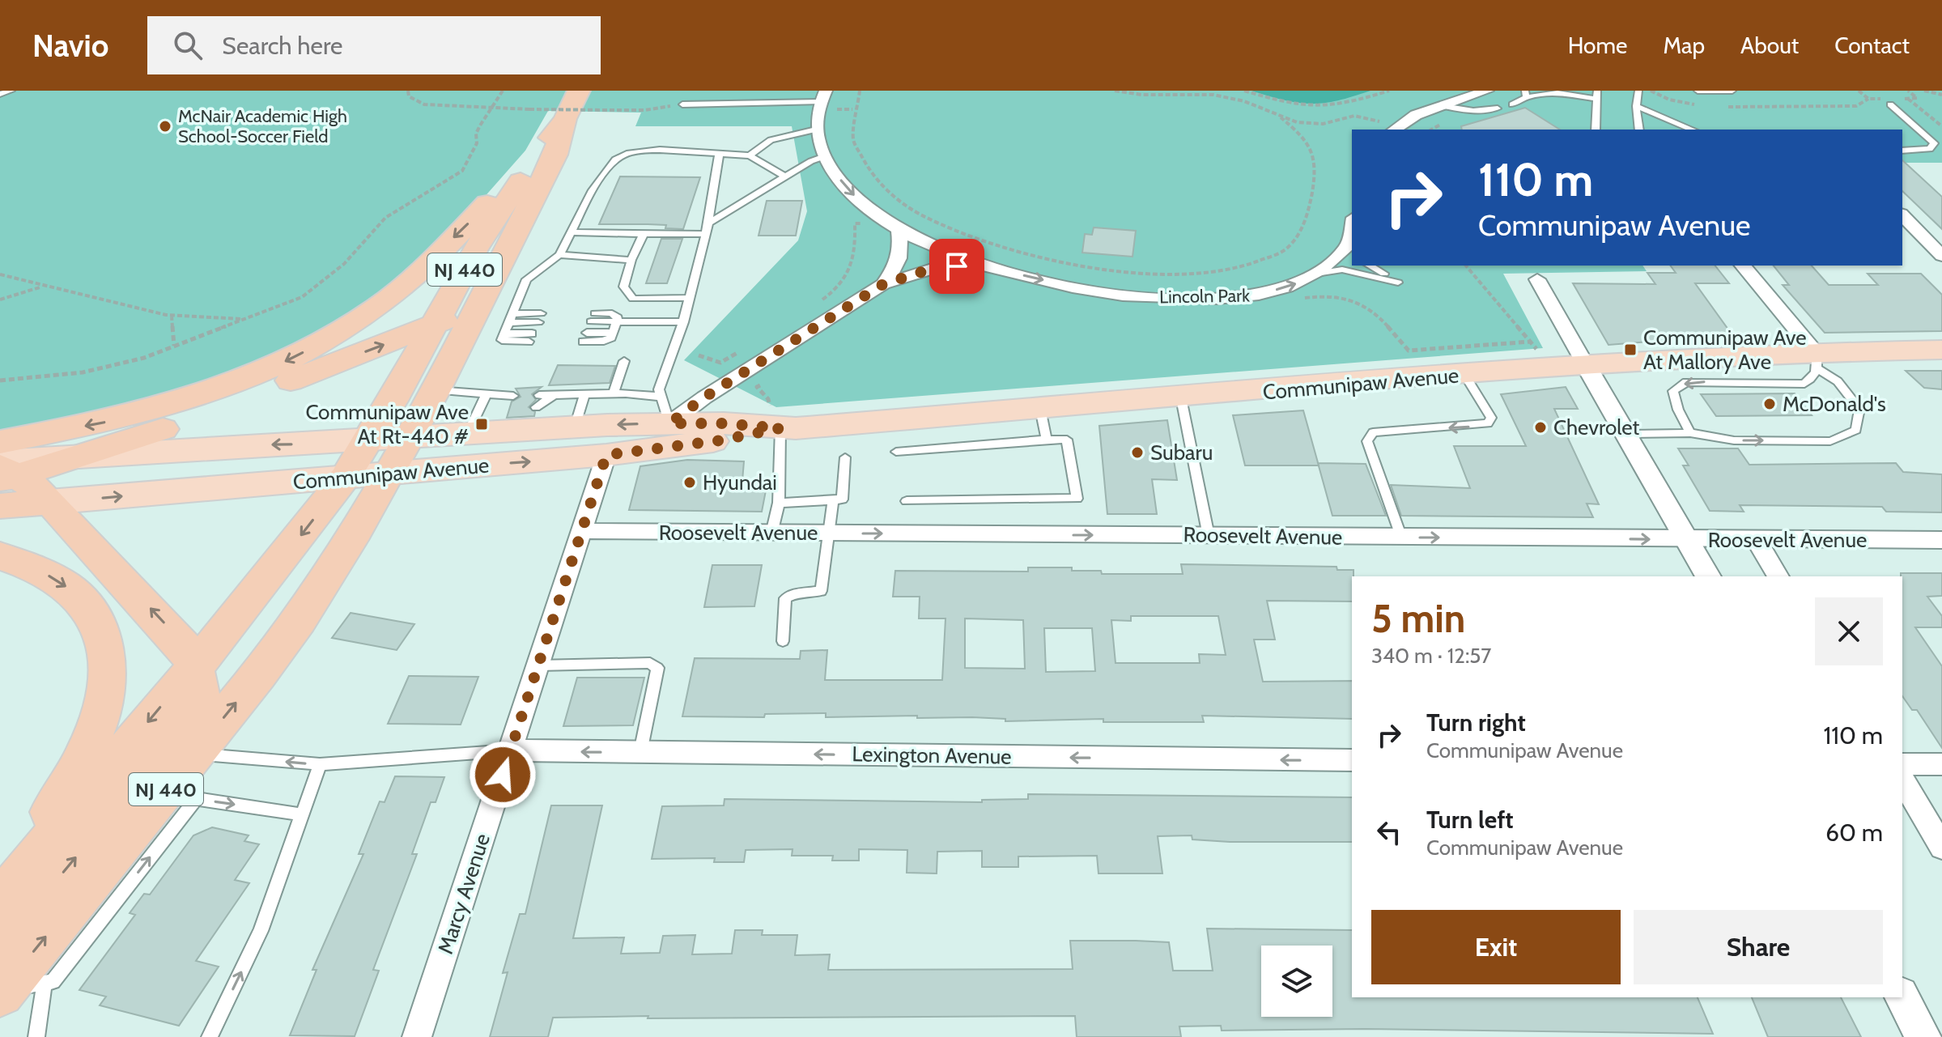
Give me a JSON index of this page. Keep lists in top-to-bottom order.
{
  "streets": {
    "highway": ["NJ 440", "Communipaw Avenue"],
    "street": [
      "Lincoln Park",
      "Roosevelt Avenue",
      "Lexington Avenue",
      "Marcy Avenue"
    ]
  },
  "crossings": [
    ["NJ 440", "Communipaw Avenue"],
    ["Lincoln Park", "Communipaw Avenue"],
    ["Communipaw Avenue", "Marcy Avenue"],
    ["Roosevelt Avenue", "Marcy Avenue"],
    ["Lexington Avenue", "Marcy Avenue"]
  ],
  "one_way": ["Lincoln Park", "Roosevelt Avenue", "Lexington Avenue"],
  "places": {
    "other": [
      "McNair Academic High School-Soccer Field",
      "McDonald's",
      "Chevrolet",
      "Subaru",
      "Hyundai"
    ],
    "transit": ["Communipaw Ave At Mallory Ave", "Communipaw Ave At Rt-440 #"]
  },
  "page": {
    "header": "Navio",
    "search": "Search here",
    "nav": [
      "Home",
      "Map",
      "About",
      "Contact"
    ],
    "turn": ["110 m", "Communipaw Avenue"],
    "heading": ["5 min", "340 m · 12:57"],
    "list": [
      {
        "name": "Turn right",
        "note": "Communipaw Avenue",
        "value": "110 m"
      },
      {
        "name": "Turn left",
        "note": "Communipaw Avenue",
        "value": "60 m"
      }
    ],
    "buttons": ["Exit", "Share"]
  }
}
